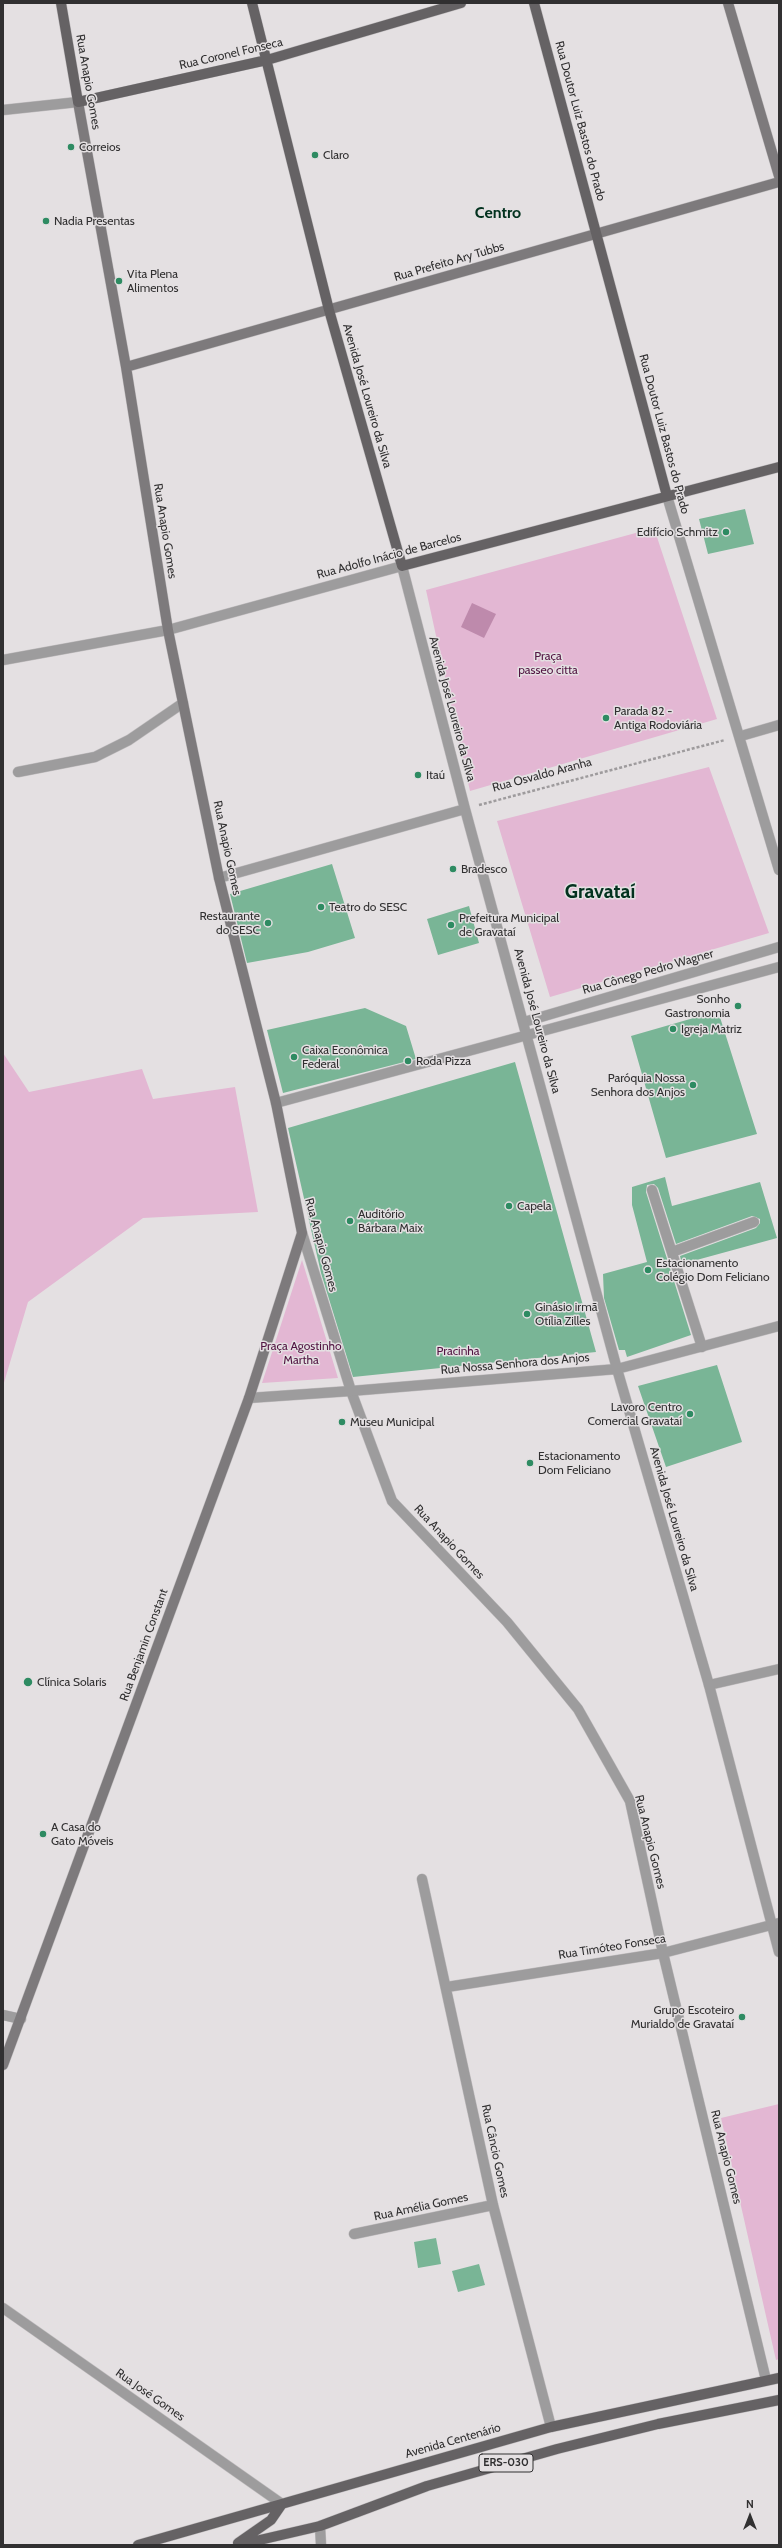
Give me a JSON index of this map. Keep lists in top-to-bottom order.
{
  "streets": {
    "main road": [
      "Rua Coronel Fonseca",
      "Rua Anapio Gomes",
      "Rua Doutor Luiz Bastos do Prado",
      "Rua Prefeito Ary Tubbs",
      "Avenida José Loureiro da Silva",
      "Rua Adolfo Inácio de Barcelos",
      "Rua Benjamin Constant",
      "Avenida Centenário",
      "ERS-030"
    ],
    "street": [
      "Rua Cônego Pedro Wagner",
      "Rua Nossa Senhora dos Anjos",
      "Rua Timóteo Fonseca",
      "Rua Câncio Gomes",
      "Rua Amélia Gomes",
      "Rua José Gomes"
    ],
    "path": ["Rua Osvaldo Aranha"]
  },
  "crossings": [
    ["Rua Coronel Fonseca", "Rua Anapio Gomes"],
    ["Rua Coronel Fonseca", "Avenida José Loureiro da Silva"],
    ["Rua Anapio Gomes", "Rua Prefeito Ary Tubbs"],
    ["Rua Anapio Gomes", "Rua Adolfo Inácio de Barcelos"],
    ["Rua Anapio Gomes", "Rua Nossa Senhora dos Anjos"],
    ["Rua Anapio Gomes", "Rua Benjamin Constant"],
    ["Rua Anapio Gomes", "Rua Timóteo Fonseca"],
    ["Rua Anapio Gomes", "Avenida Centenário"],
    ["Rua Doutor Luiz Bastos do Prado", "Rua Prefeito Ary Tubbs"],
    ["Rua Doutor Luiz Bastos do Prado", "Rua Adolfo Inácio de Barcelos"],
    ["Rua Doutor Luiz Bastos do Prado", "Rua Osvaldo Aranha"],
    ["Rua Prefeito Ary Tubbs", "Avenida José Loureiro da Silva"],
    ["Avenida José Loureiro da Silva", "Rua Adolfo Inácio de Barcelos"],
    ["Avenida José Loureiro da Silva", "Rua Osvaldo Aranha"],
    ["Avenida José Loureiro da Silva", "Rua Cônego Pedro Wagner"],
    ["Avenida José Loureiro da Silva", "Rua Nossa Senhora dos Anjos"],
    ["Avenida José Loureiro da Silva", "Rua Timóteo Fonseca"],
    ["Rua Nossa Senhora dos Anjos", "Rua Benjamin Constant"],
    ["Rua Timóteo Fonseca", "Rua Câncio Gomes"],
    ["Rua Câncio Gomes", "Rua Amélia Gomes"],
    ["Rua Câncio Gomes", "Avenida Centenário"],
    ["Rua José Gomes", "Avenida Centenário"]
  ],
  "districts": ["Centro", "Gravataí"],
  "parks": ["Praça passeo citta", "Praça Agostinho Martha", "Pracinha"],
  "places": [
    "Correios",
    "Claro",
    "Nadia Presentas",
    "Vita Plena Alimentos",
    "Edifício Schmitz",
    "Parada 82 - Antiga Rodoviária",
    "Itaú",
    "Bradesco",
    "Teatro do SESC",
    "Restaurante do SESC",
    "Prefeitura Municipal de Gravataí",
    "Sonho Gastronomia",
    "Igreja Matriz",
    "Caixa Econômica Federal",
    "Roda Pizza",
    "Paróquia Nossa Senhora dos Anjos",
    "Capela",
    "Auditório Bárbara Maix",
    "Estacionamento Colégio Dom Feliciano",
    "Ginásio irmã Otília Zilles",
    "Lavoro Centro Comercial Gravataí",
    "Museu Municipal",
    "Estacionamento Dom Feliciano",
    "Clínica Solaris",
    "A Casa do Gato Móveis",
    "Grupo Escoteiro Murialdo de Gravataí"
  ],
  "north": "top"
}
